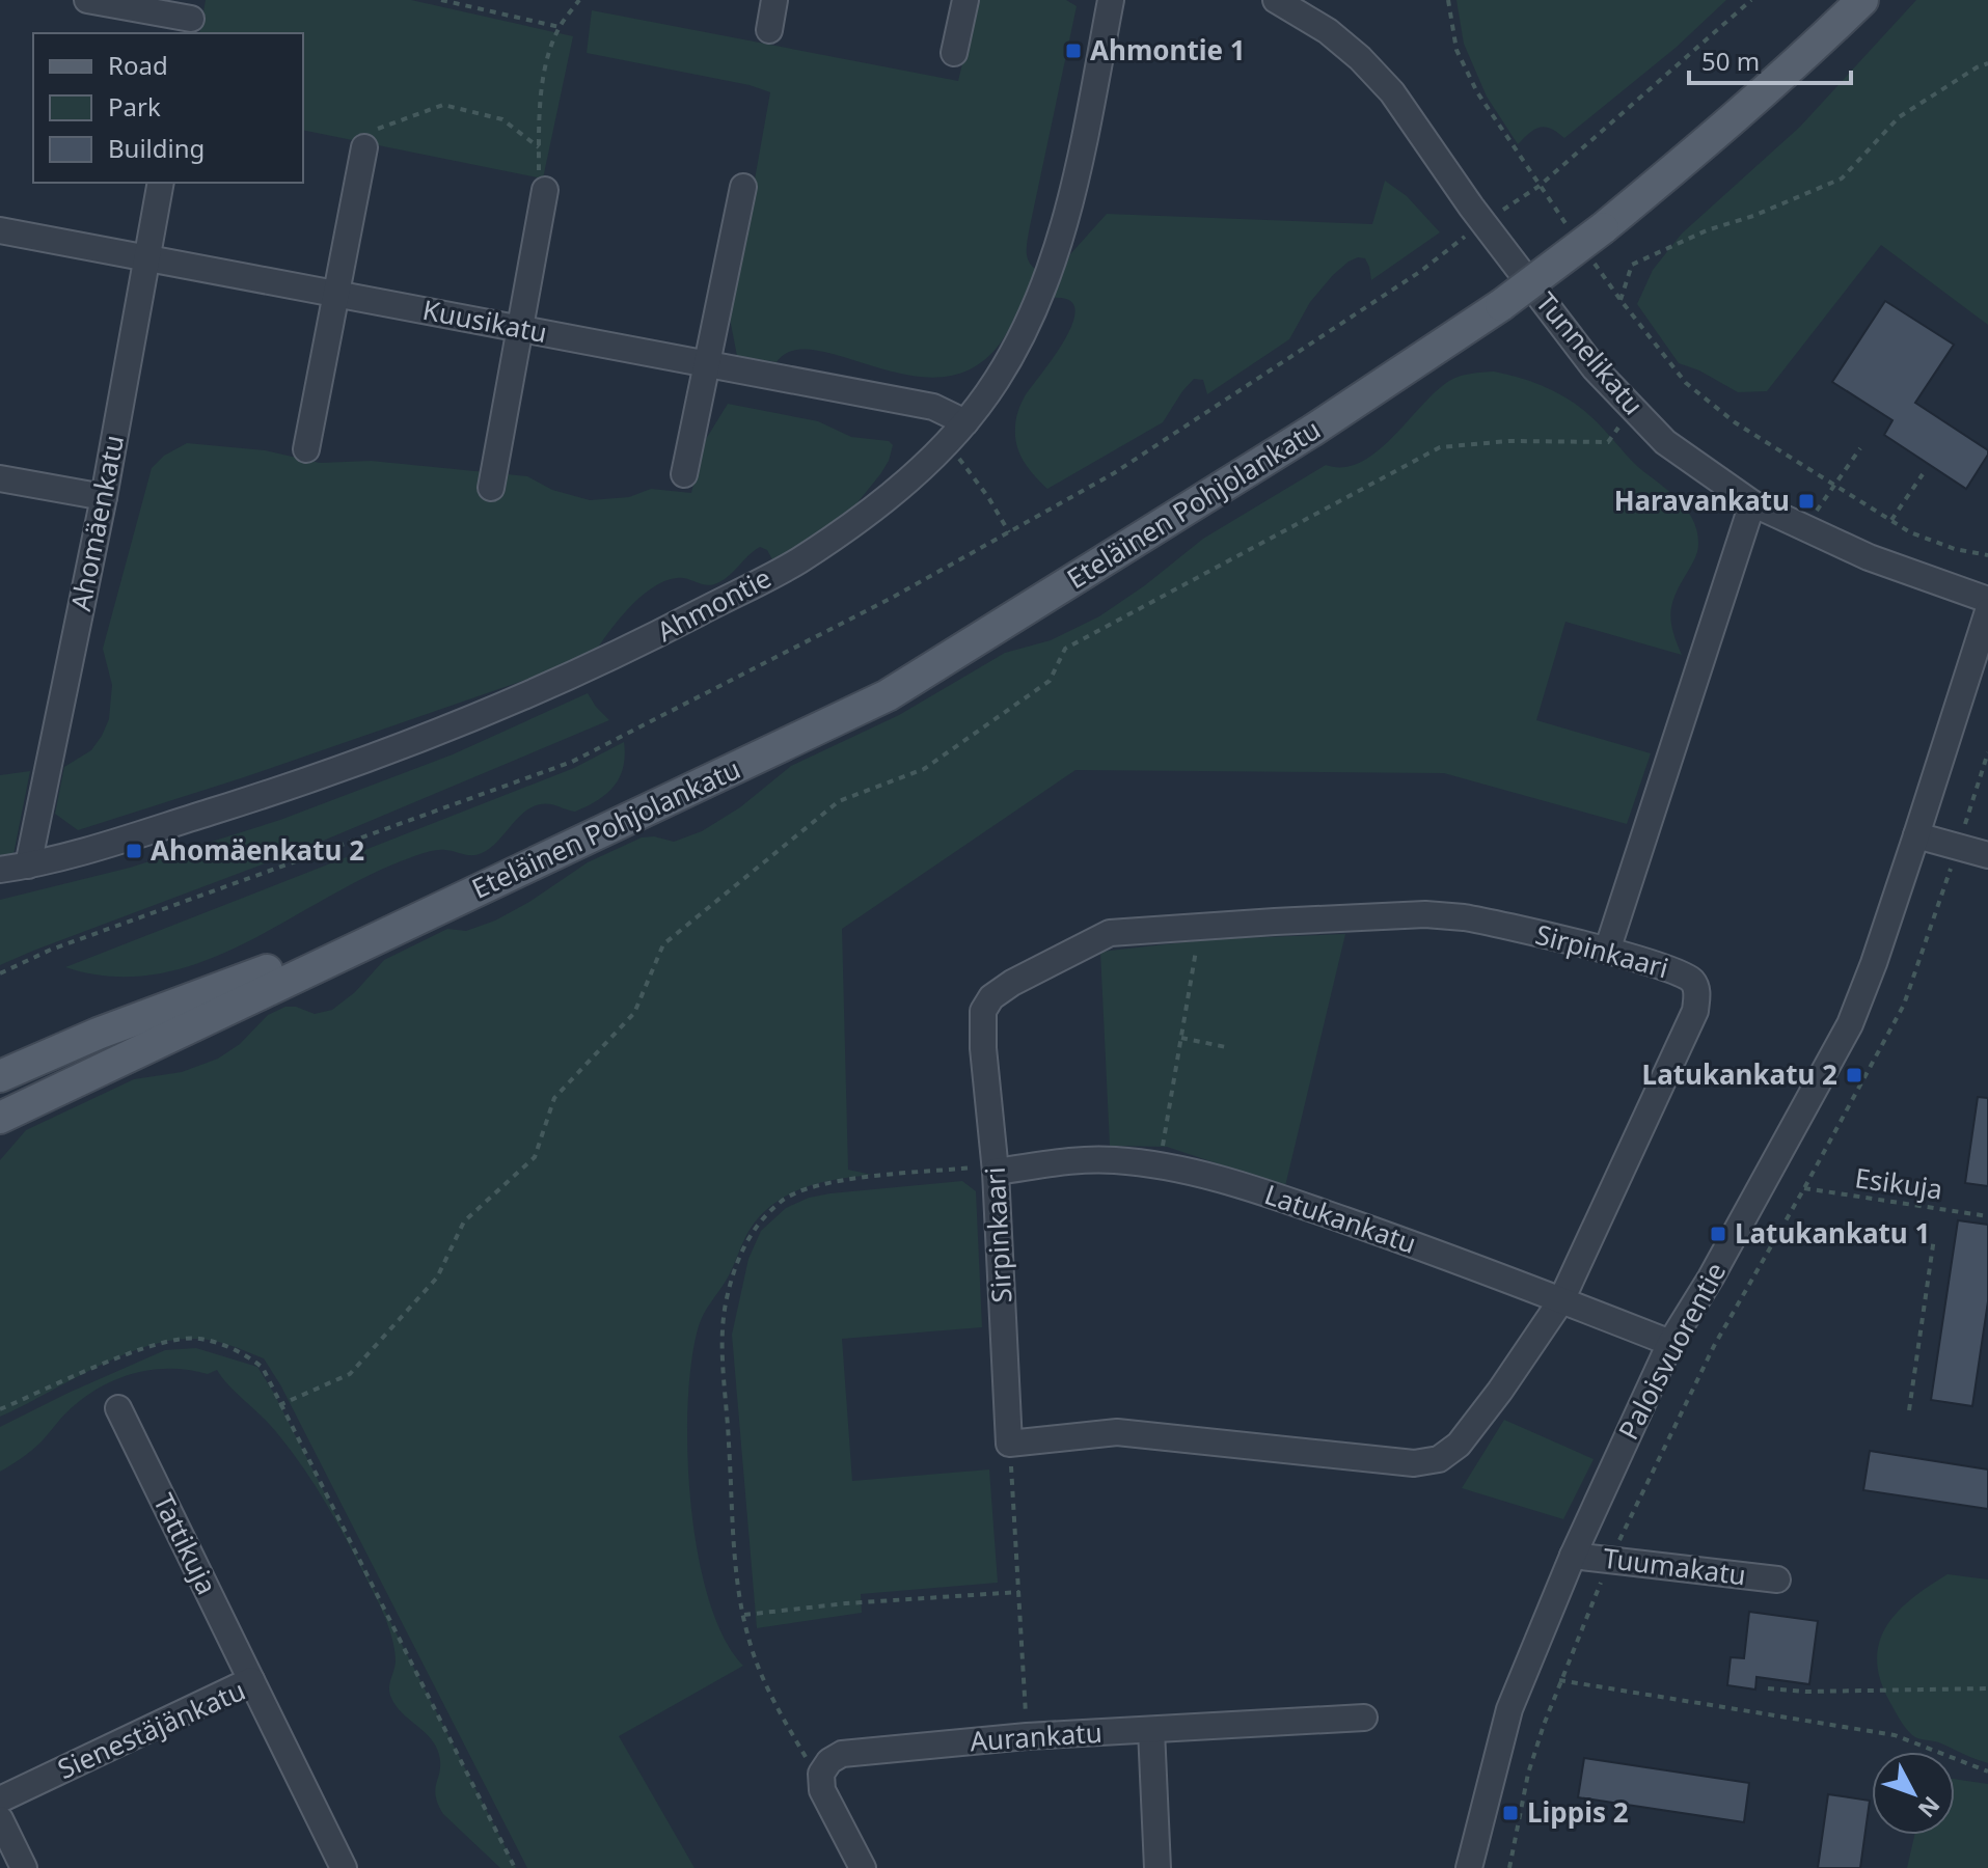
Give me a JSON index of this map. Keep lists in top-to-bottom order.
{
  "streets": {
    "main road": ["Eteläinen Pohjolankatu"],
    "street": [
      "Kuusikatu",
      "Tunnelikatu",
      "Ahomäenkatu",
      "Ahmontie",
      "Sirpinkaari",
      "Latukankatu",
      "Paloisvuorentie",
      "Tattikuja",
      "Tuumakatu",
      "Sienestäjänkatu",
      "Aurankatu"
    ],
    "path": ["Esikuja"]
  },
  "crossings": [
    ["Kuusikatu", "Ahomäenkatu"],
    ["Kuusikatu", "Ahmontie"],
    ["Ahomäenkatu", "Ahmontie"],
    ["Sirpinkaari", "Latukankatu"],
    ["Latukankatu", "Paloisvuorentie"],
    ["Paloisvuorentie", "Tuumakatu"],
    ["Tattikuja", "Sienestäjänkatu"]
  ],
  "places": {
    "transit": [
      "Ahmontie 1",
      "Haravankatu",
      "Ahomäenkatu 2",
      "Latukankatu 2",
      "Latukankatu 1",
      "Lippis 2"
    ]
  },
  "legend": ["Road", "Park", "Building"],
  "scale_bar": "50 m",
  "north": "bottom right"
}
